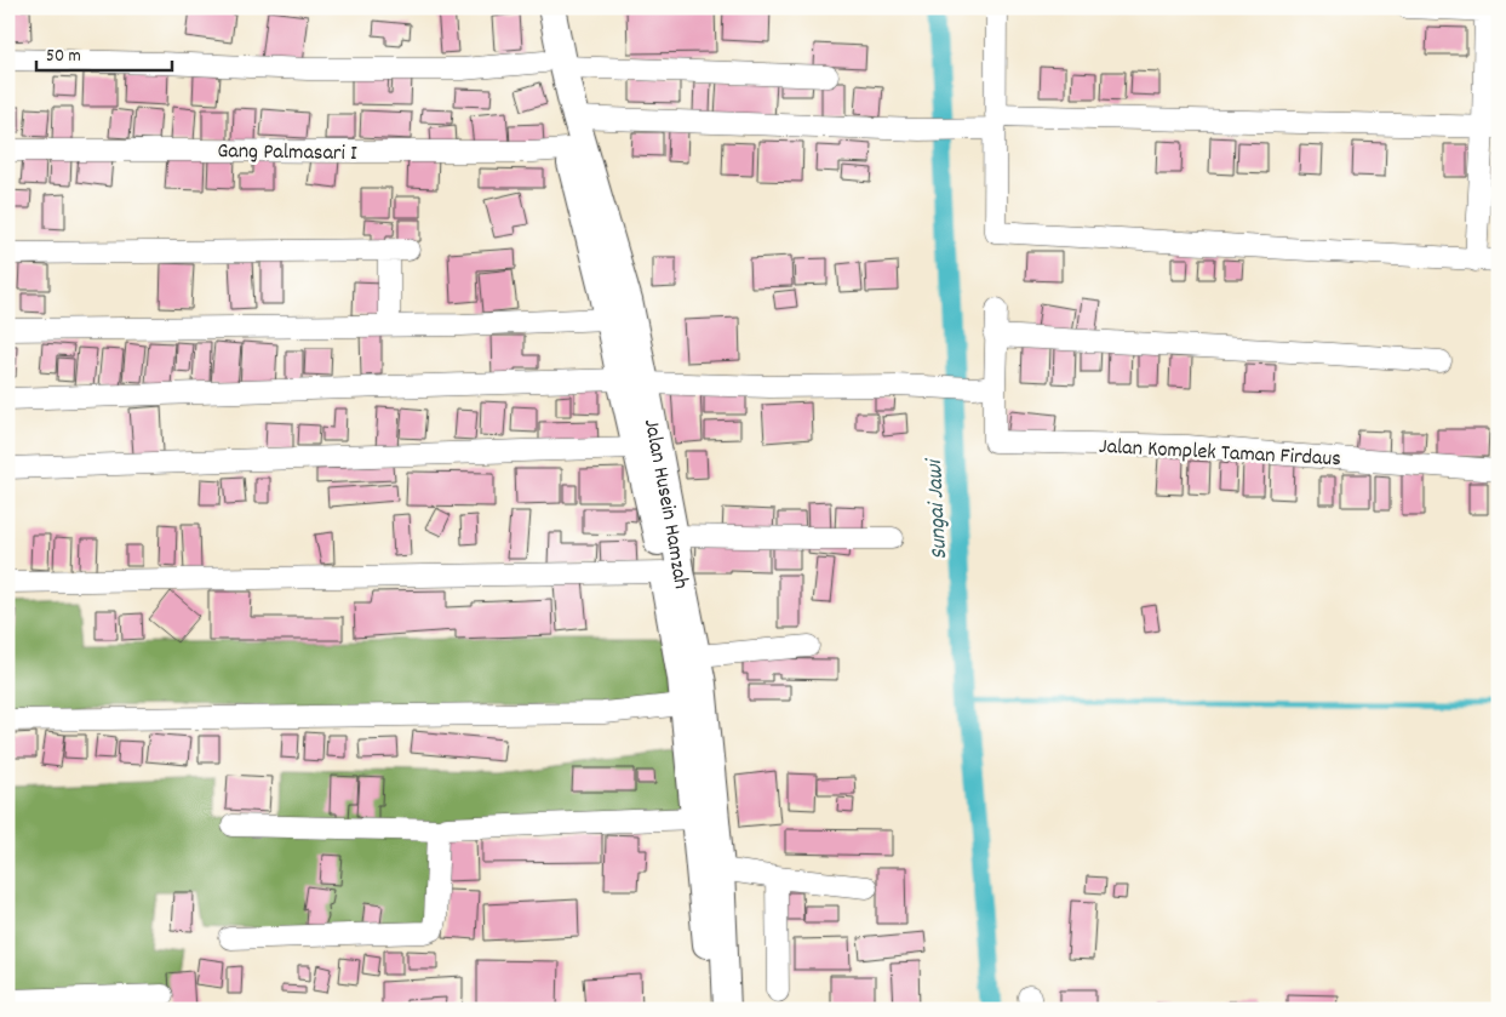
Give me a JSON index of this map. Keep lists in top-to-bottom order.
{
  "streets": {
    "street": ["Gang Palmasari I", "Jalan Komplek Taman Firdaus", "Jalan Husein Hamzah"]
  },
  "crossings": [
    ["Gang Palmasari I", "Jalan Husein Hamzah"]
  ],
  "water": ["Sungai Jawi"],
  "scale_bar": "50 m"
}
